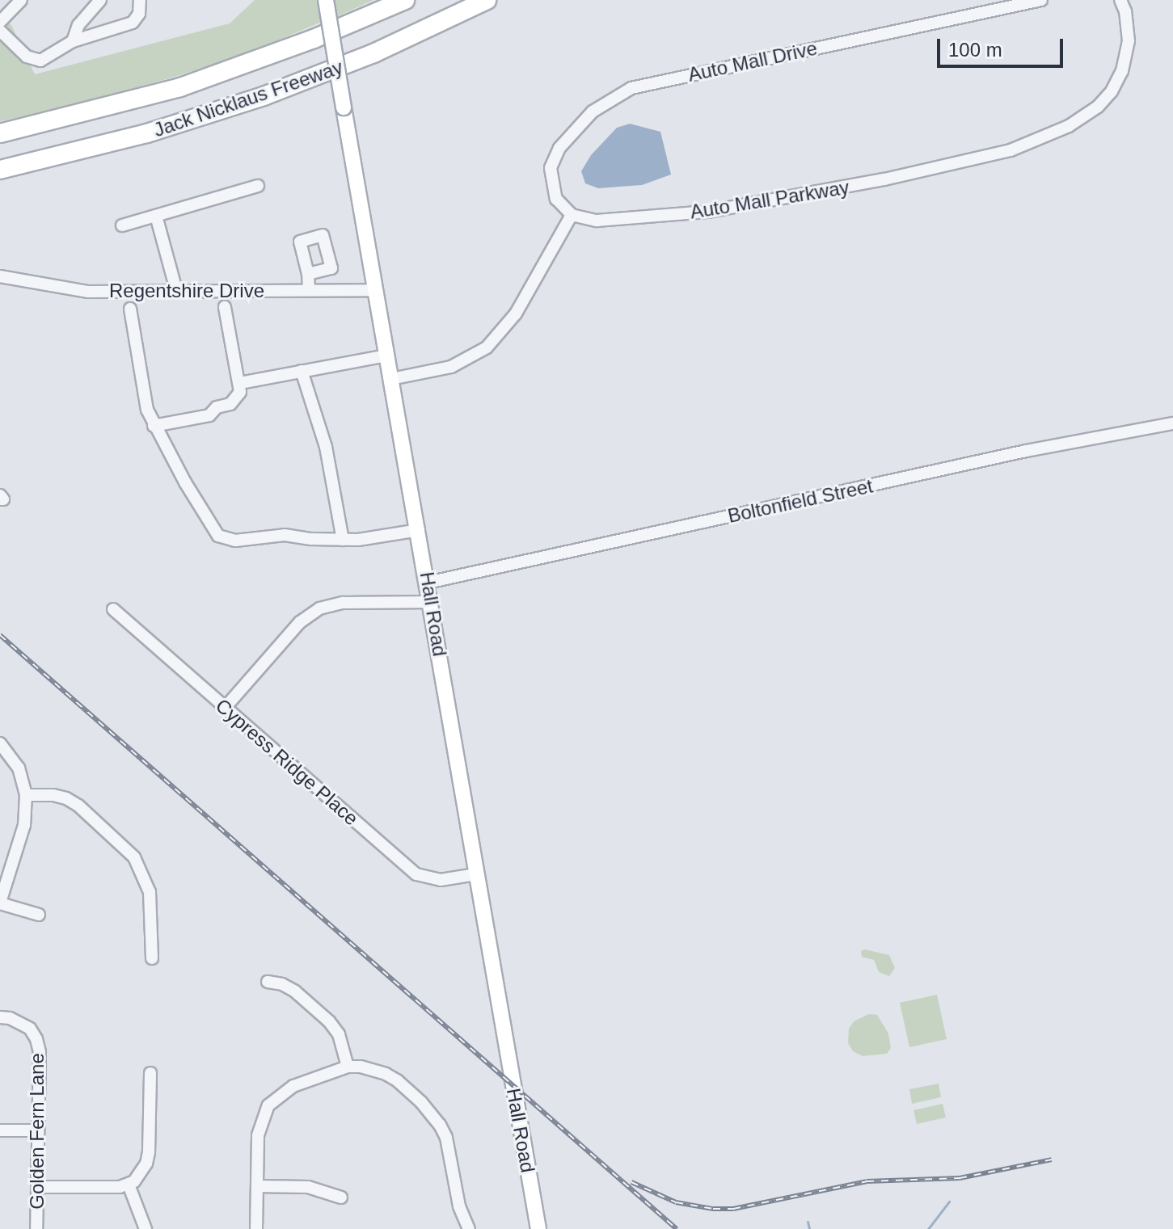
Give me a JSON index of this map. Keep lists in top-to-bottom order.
{
  "streets": {
    "highway": ["Jack Nicklaus Freeway"],
    "main road": ["Hall Road"],
    "street": [
      "Auto Mall Drive",
      "Auto Mall Parkway",
      "Regentshire Drive",
      "Boltonfield Street",
      "Cypress Ridge Place",
      "Golden Fern Lane"
    ]
  },
  "crossings": [
    ["Auto Mall Drive", "Auto Mall Parkway"],
    ["Regentshire Drive", "Hall Road"],
    ["Boltonfield Street", "Hall Road"],
    ["Hall Road", "Cypress Ridge Place"]
  ],
  "scale_bar": "100 m"
}
